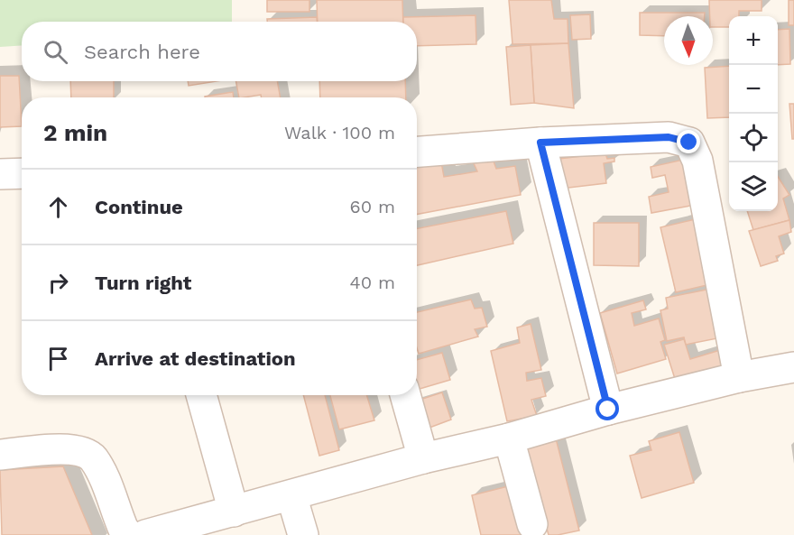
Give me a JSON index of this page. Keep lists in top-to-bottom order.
{
  "north": "bottom",
  "page": {
    "map_buttons": ["+", "−"],
    "search": "Search here",
    "heading": ["2 min", "Walk · 100 m"],
    "list": [
      ["Continue", "60 m"],
      ["Turn right", "40 m"],
      "Arrive at destination"
    ]
  }
}
